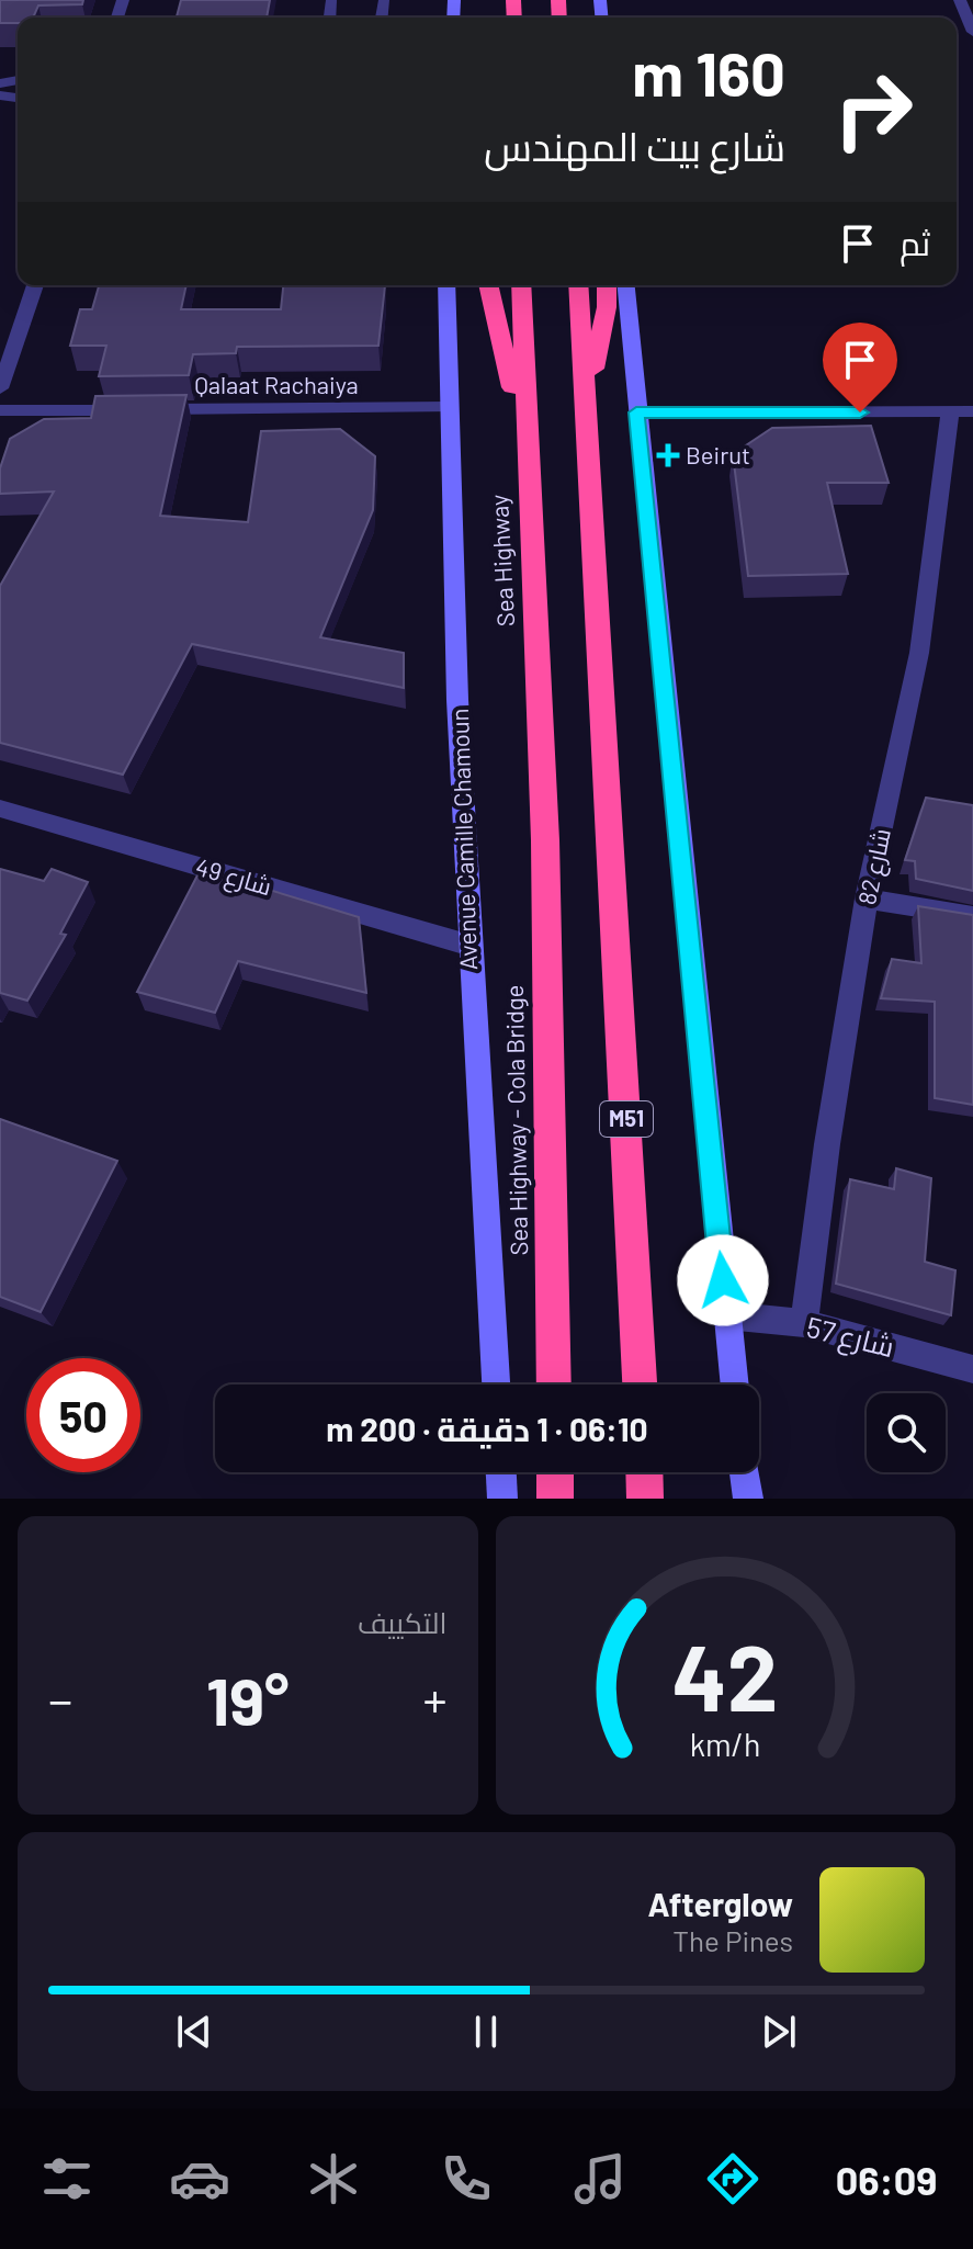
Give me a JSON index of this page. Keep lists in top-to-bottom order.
{
  "streets": {
    "highway": ["Sea Highway", "M51", "Sea Highway - Cola Bridge"],
    "main road": ["Avenue Camille Chamoun"],
    "street": [
      "Qalaat Rachaiya",
      "شارع 82",
      "شارع 49",
      "شارع 57"
    ]
  },
  "crossings": [
    ["Qalaat Rachaiya", "Avenue Camille Chamoun"],
    ["Sea Highway", "Sea Highway - Cola Bridge"],
    ["Avenue Camille Chamoun", "شارع 49"],
    ["شارع 82", "شارع 57"]
  ],
  "places": {
    "health": ["Beirut"]
  },
  "page": {
    "turn": ["160 m", "شارع بيت المهندس"],
    "then": "ثم",
    "limit": "50",
    "trip": "06:10 · 1 دقيقة · 200 m",
    "tile": "التكييف",
    "heat": ["−", "19°", "+"],
    "song": ["Afterglow", "The Pines"],
    "tabs": "06:09",
    "gauge": ["42", "km/h"]
  }
}
